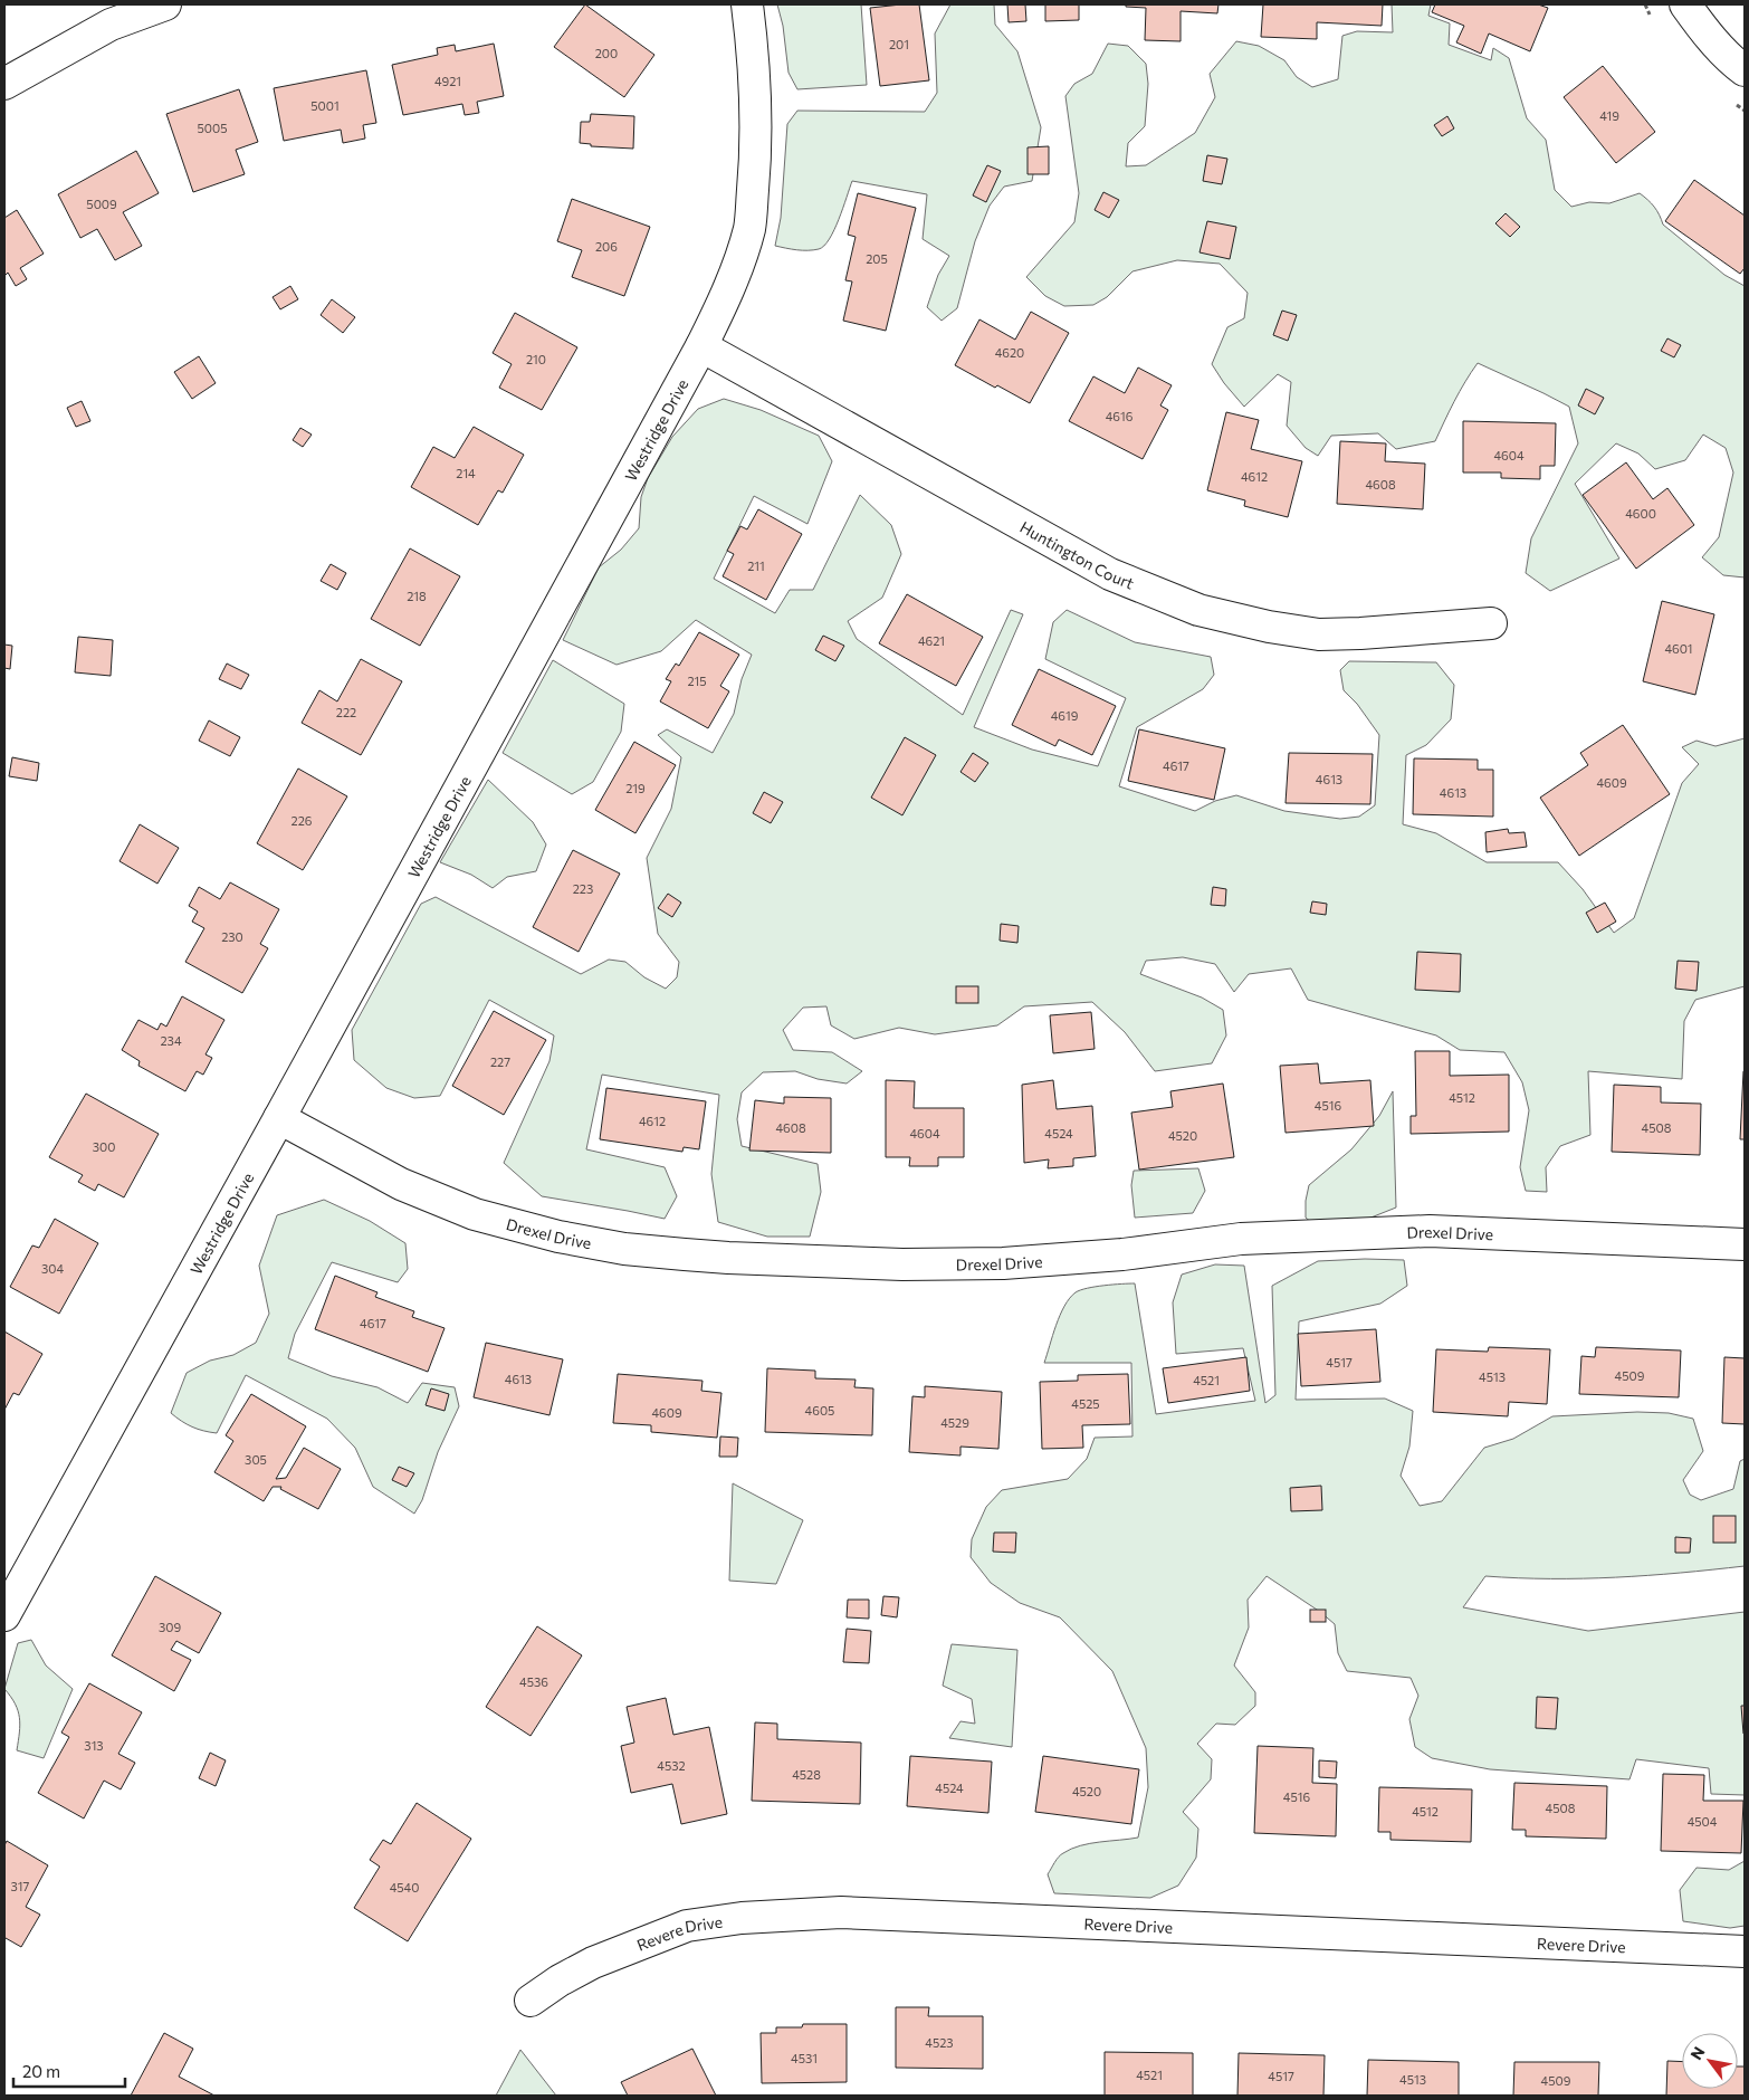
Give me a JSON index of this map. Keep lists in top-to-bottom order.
{
  "streets": {
    "street": [
      "Westridge Drive",
      "Huntington Court",
      "Drexel Drive",
      "Revere Drive"
    ]
  },
  "crossings": [
    ["Westridge Drive", "Huntington Court"],
    ["Westridge Drive", "Drexel Drive"]
  ],
  "house_numbers": [
    "201",
    "200",
    "4921",
    "5001",
    "419",
    "5005",
    "5009",
    "206",
    "205",
    "4620",
    "210",
    "4616",
    "4604",
    "214",
    "4612",
    "4608",
    "4600",
    "211",
    "218",
    "4621",
    "4601",
    "215",
    "222",
    "4619",
    "4617",
    "4613",
    "4609",
    "219",
    "4613",
    "226",
    "223",
    "230",
    "234",
    "227",
    "4512",
    "4516",
    "4612",
    "4608",
    "4508",
    "4604",
    "4524",
    "4520",
    "300",
    "304",
    "4617",
    "4517",
    "4509",
    "4513",
    "4613",
    "4521",
    "4525",
    "4605",
    "4609",
    "4529",
    "305",
    "309",
    "4536",
    "313",
    "4532",
    "4528",
    "4524",
    "4520",
    "4516",
    "4508",
    "4512",
    "4504",
    "317",
    "4540",
    "4523",
    "4531",
    "4521",
    "4517",
    "4513",
    "4509"
  ],
  "scale_bar": "20 m",
  "north": "top left"
}
